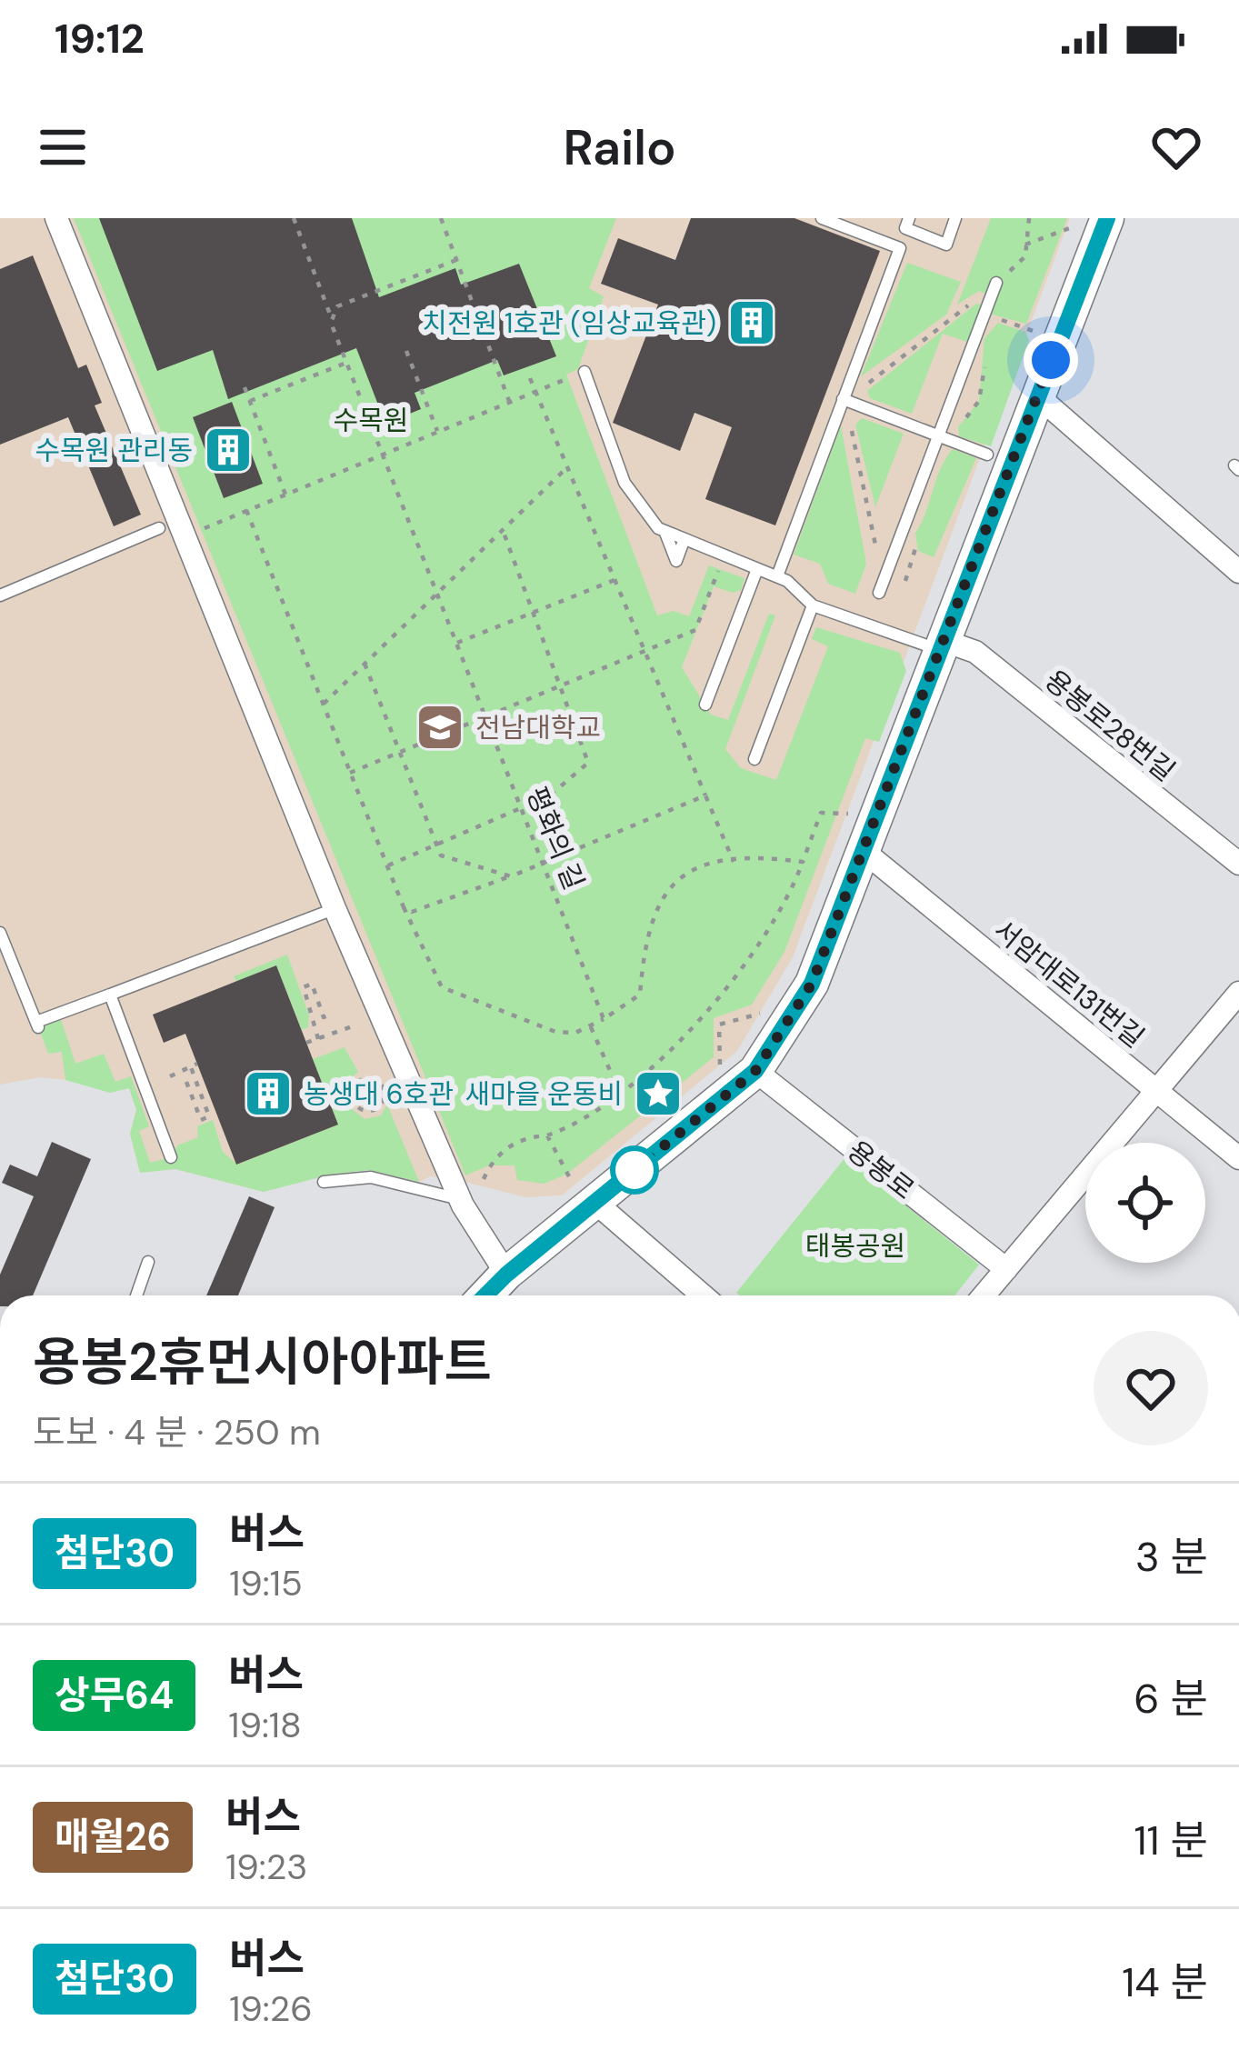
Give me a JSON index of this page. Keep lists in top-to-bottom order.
{
  "streets": {
    "street": ["용봉로28번길", "서암대로131번길", "용봉로"],
    "path": ["평화의 길"]
  },
  "parks": ["수목원", "태봉공원"],
  "places": {
    "building": ["치전원 1호관 (임상교육관)", "수목원 관리동", "농생대 6호관"],
    "school or university": ["전남대학교"],
    "place": ["새마을 운동비"]
  },
  "lines": ["bus line 첨단30"],
  "page": {
    "status": "19:12",
    "header": "Railo",
    "heading": ["용봉2휴먼시아아파트", "도보 · 4 분 · 250 m"],
    "list": [
      {
        "mark": "첨단30",
        "name": "버스",
        "note": "19:15",
        "value": "3 분"
      },
      {
        "mark": "상무64",
        "name": "버스",
        "note": "19:18",
        "value": "6 분"
      },
      {
        "mark": "매월26",
        "name": "버스",
        "note": "19:23",
        "value": "11 분"
      },
      {
        "mark": "첨단30",
        "name": "버스",
        "note": "19:26",
        "value": "14 분"
      }
    ]
  }
}
